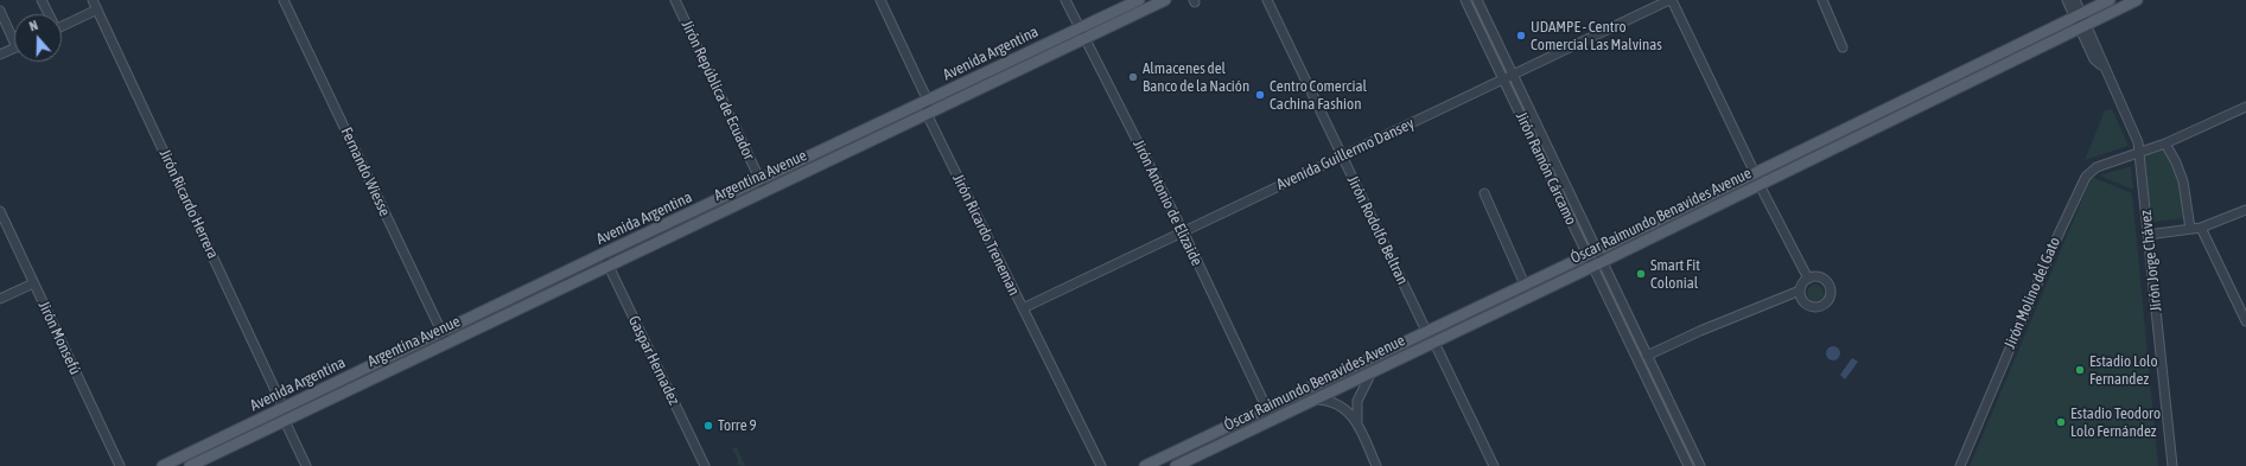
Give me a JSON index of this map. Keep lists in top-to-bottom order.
{
  "streets": {
    "main road": ["Avenida Argentina", "Argentina Avenue", "Óscar Raimundo Benavides Avenue"],
    "street": [
      "Jirón República de Ecuador",
      "Avenida Guillermo Dansey",
      "Jirón Ramón Cárcamo",
      "Fernando Wiesse",
      "Jirón Antonio de Elizaide",
      "Jirón Ricardo Herrera",
      "Jirón Rodolfo Beltran",
      "Jirón Ricardo Treneman",
      "Jirón Jorge Chávez",
      "Jirón Molino del Gato",
      "Jirón Monsefú",
      "Gaspar Hernadez"
    ]
  },
  "crossings": [
    ["Avenida Argentina", "Jirón República de Ecuador"],
    ["Avenida Argentina", "Fernando Wiesse"],
    ["Avenida Argentina", "Jirón Antonio de Elizaide"],
    ["Avenida Argentina", "Jirón Ricardo Herrera"],
    ["Avenida Argentina", "Gaspar Hernadez"],
    ["Jirón República de Ecuador", "Argentina Avenue"],
    ["Avenida Guillermo Dansey", "Jirón Ramón Cárcamo"],
    ["Avenida Guillermo Dansey", "Jirón Antonio de Elizaide"],
    ["Avenida Guillermo Dansey", "Jirón Rodolfo Beltran"],
    ["Avenida Guillermo Dansey", "Jirón Ricardo Treneman"],
    ["Jirón Ramón Cárcamo", "Óscar Raimundo Benavides Avenue"],
    ["Fernando Wiesse", "Argentina Avenue"],
    ["Argentina Avenue", "Jirón Antonio de Elizaide"],
    ["Argentina Avenue", "Jirón Ricardo Treneman"],
    ["Argentina Avenue", "Gaspar Hernadez"],
    ["Jirón Antonio de Elizaide", "Óscar Raimundo Benavides Avenue"],
    ["Óscar Raimundo Benavides Avenue", "Jirón Rodolfo Beltran"],
    ["Óscar Raimundo Benavides Avenue", "Jirón Jorge Chávez"],
    ["Jirón Jorge Chávez", "Jirón Molino del Gato"]
  ],
  "places": [
    "UDAMPE - Centro Comercial Las Malvinas",
    "Almacenes del Banco de la Nación",
    "Centro Comercial Cachina Fashion",
    "Smart Fit Colonial",
    "Estadio Lolo Fernandez",
    "Estadio Teodoro Lolo Fernández",
    "Torre 9"
  ],
  "north": "top"
}
